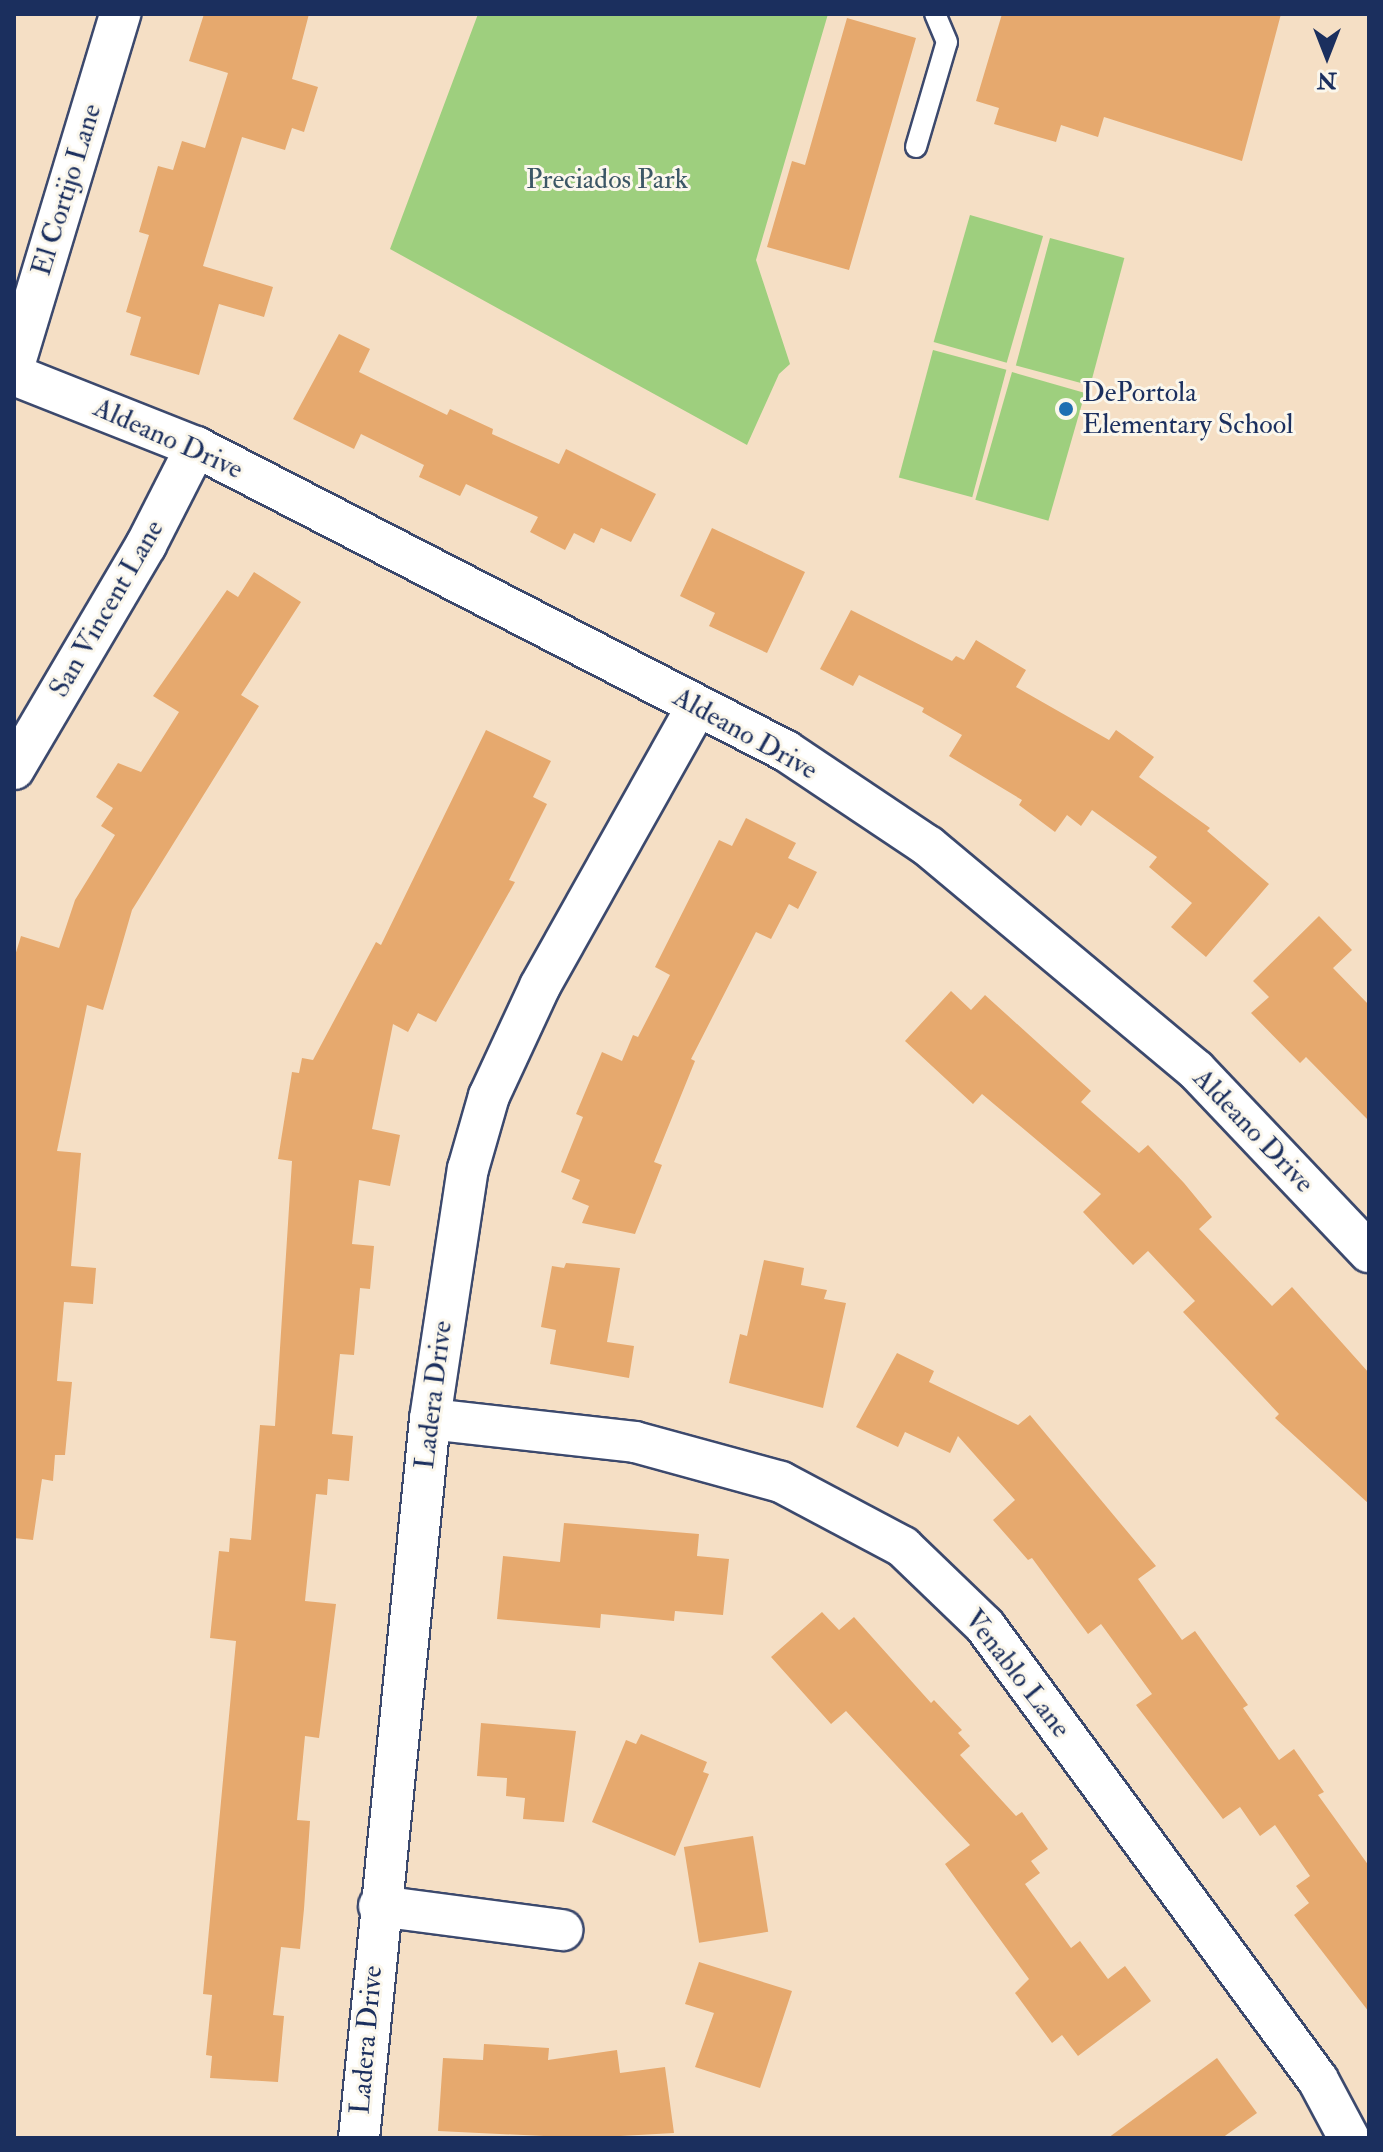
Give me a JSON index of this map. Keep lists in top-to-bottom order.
{
  "streets": {
    "street": [
      "El Cortijo Lane",
      "Aldeano Drive",
      "San Vincent Lane",
      "Ladera Drive",
      "Venablo Lane"
    ]
  },
  "crossings": [
    ["Aldeano Drive", "San Vincent Lane"],
    ["Aldeano Drive", "Ladera Drive"],
    ["Ladera Drive", "Venablo Lane"]
  ],
  "parks": ["Preciados Park"],
  "places": ["DePortola Elementary School"],
  "north": "bottom"
}
